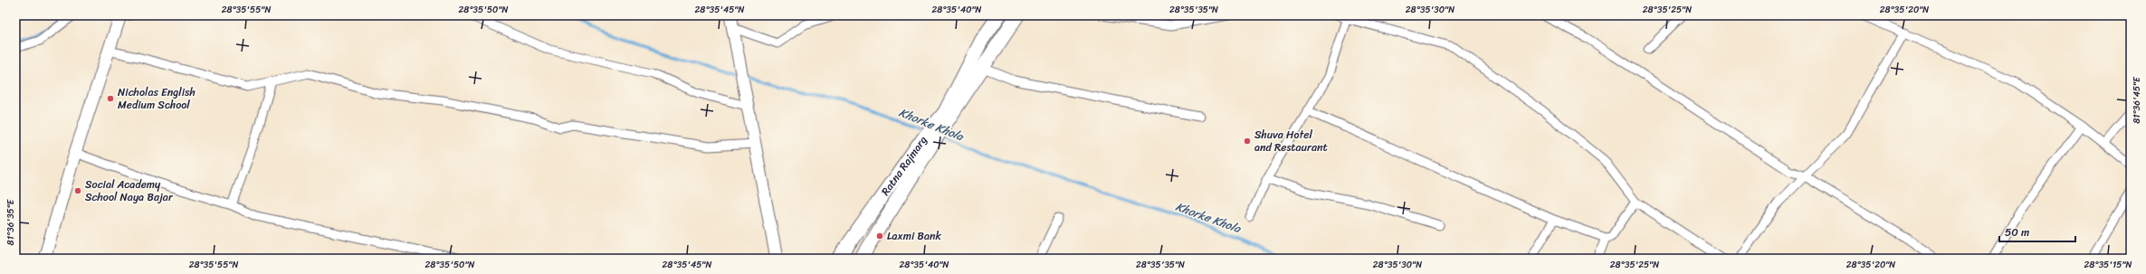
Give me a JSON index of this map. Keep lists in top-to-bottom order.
{
  "streets": {
    "main road": ["Ratna Rajmarg"]
  },
  "water": ["Khorke Khola"],
  "places": [
    "Nicholas English Medium School",
    "Shuva Hotel and Restaurant",
    "Social Academy School Naya Bajar",
    "Laxmi Bank"
  ],
  "scale_bar": "50 m",
  "coordinates": [
    "28°35'55\"N",
    "28°35'50\"N",
    "28°35'45\"N",
    "28°35'40\"N",
    "28°35'35\"N",
    "28°35'30\"N",
    "28°35'25\"N",
    "28°35'20\"N",
    "81°36'45\"E",
    "81°36'35\"E",
    "28°35'15\"N"
  ]
}
